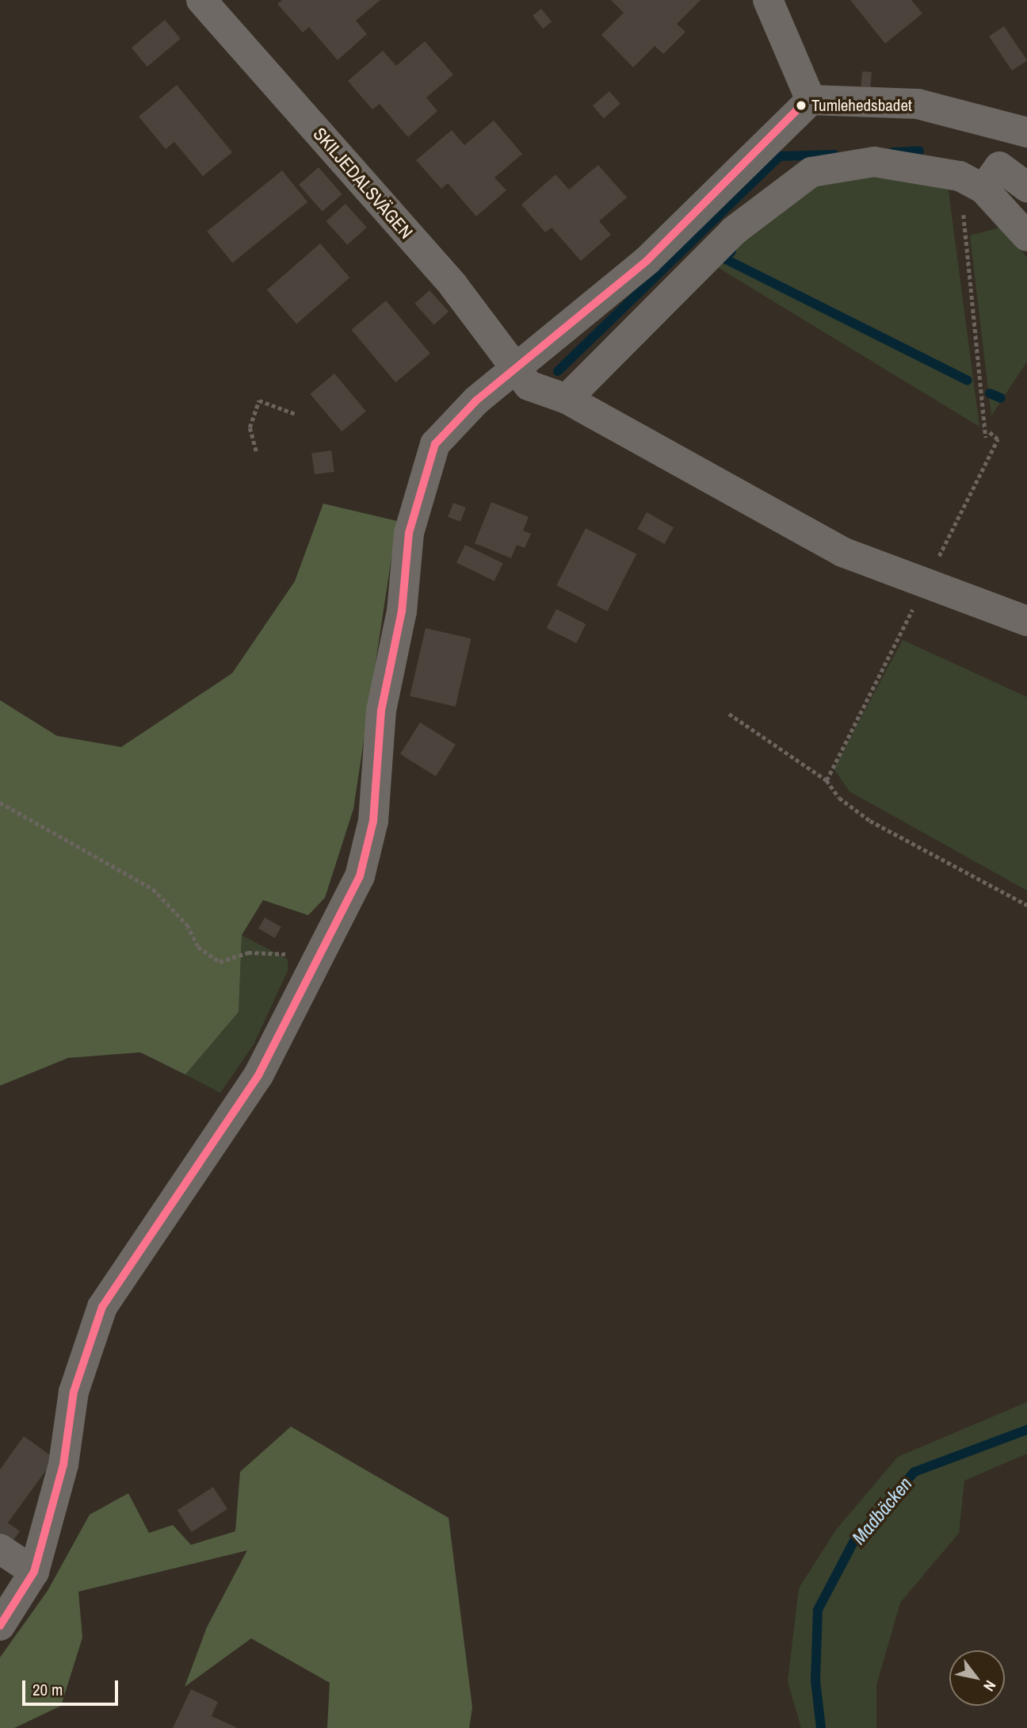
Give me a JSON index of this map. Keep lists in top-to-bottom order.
{
  "streets": {
    "street": ["SKILJEDALSVÄGEN"]
  },
  "water": ["Madbäcken"],
  "places": ["Tumlehedsbadet"],
  "scale_bar": "20 m",
  "north": "bottom right"
}
